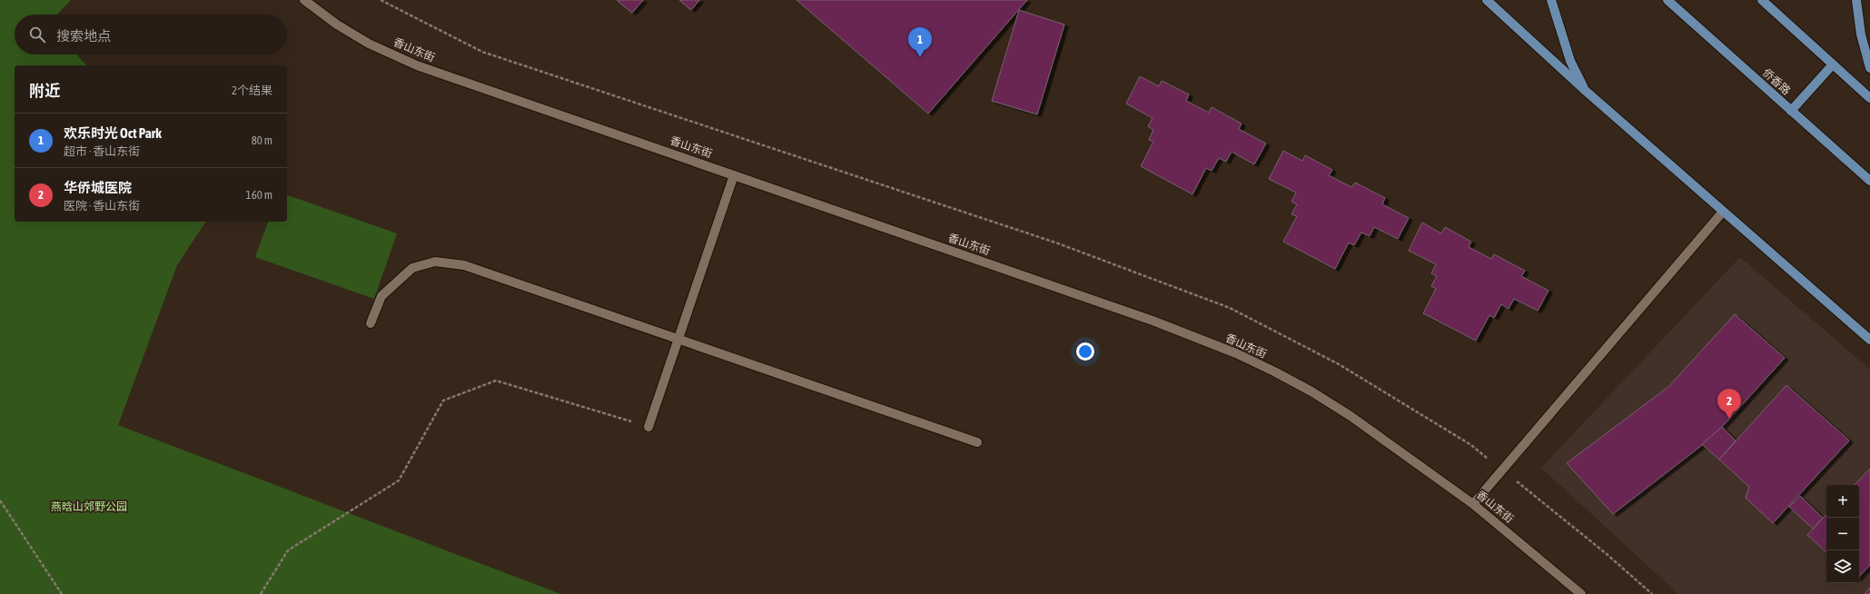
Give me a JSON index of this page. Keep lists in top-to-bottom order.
{
  "streets": {
    "main road": ["侨香路"],
    "street": ["香山东街"]
  },
  "parks": ["燕晗山郊野公园"],
  "page": {
    "search": "搜索地点",
    "pins": ["1", "2"],
    "heading": ["附近", "2个结果"],
    "list": [
      {
        "mark": "1",
        "name": "欢乐时光 Oct Park",
        "note": "超市 · 香山东街",
        "value": "80 m"
      },
      {
        "mark": "2",
        "name": "华侨城医院",
        "note": "医院 · 香山东街",
        "value": "160 m"
      }
    ],
    "map_buttons": ["+", "−"]
  }
}
